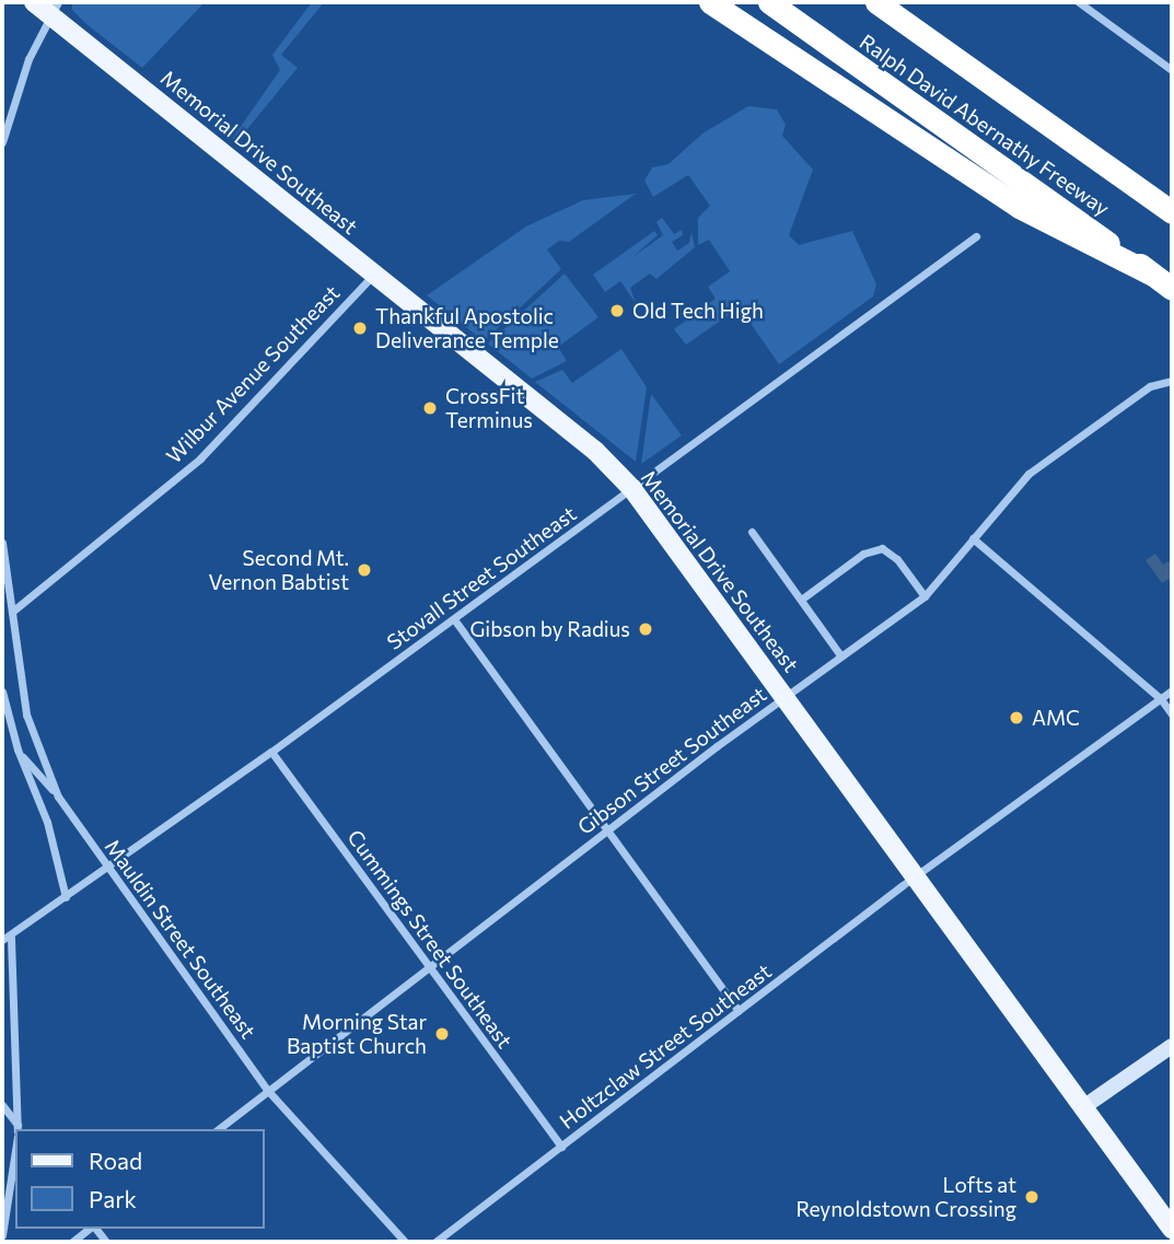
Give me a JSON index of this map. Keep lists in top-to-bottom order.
{
  "streets": {
    "highway": ["Ralph David Abernathy Freeway"],
    "main road": ["Memorial Drive Southeast"],
    "street": [
      "Wilbur Avenue Southeast",
      "Stovall Street Southeast",
      "Gibson Street Southeast",
      "Mauldin Street Southeast",
      "Cummings Street Southeast",
      "Holtzclaw Street Southeast"
    ]
  },
  "crossings": [
    ["Memorial Drive Southeast", "Wilbur Avenue Southeast"],
    ["Memorial Drive Southeast", "Stovall Street Southeast"],
    ["Memorial Drive Southeast", "Gibson Street Southeast"],
    ["Memorial Drive Southeast", "Holtzclaw Street Southeast"],
    ["Wilbur Avenue Southeast", "Mauldin Street Southeast"],
    ["Stovall Street Southeast", "Mauldin Street Southeast"],
    ["Stovall Street Southeast", "Cummings Street Southeast"],
    ["Gibson Street Southeast", "Mauldin Street Southeast"],
    ["Gibson Street Southeast", "Cummings Street Southeast"],
    ["Cummings Street Southeast", "Holtzclaw Street Southeast"]
  ],
  "places": [
    "Old Tech High",
    "Thankful Apostolic Deliverance Temple",
    "CrossFit Terminus",
    "Second Mt. Vernon Babtist",
    "Gibson by Radius",
    "AMC",
    "Morning Star Baptist Church",
    "Lofts at Reynoldstown Crossing"
  ],
  "legend": ["Road", "Park"]
}
